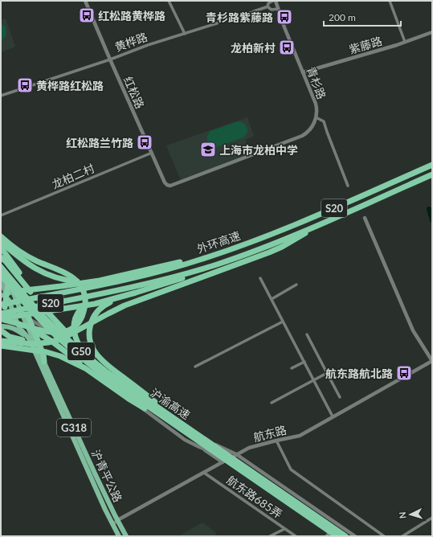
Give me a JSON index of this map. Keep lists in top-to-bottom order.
{
  "streets": {
    "highway": [
      "S20",
      "外环高速",
      "G50",
      "沪渝高速",
      "G318",
      "沪青平公路"
    ],
    "street": [
      "黄桦路",
      "紫藤路",
      "青杉路",
      "红松路",
      "龙柏二村",
      "航东路",
      "航东路685弄"
    ]
  },
  "crossings": [
    ["黄桦路", "红松路"],
    ["紫藤路", "青杉路"],
    ["青杉路", "红松路"],
    ["红松路", "龙柏二村"],
    ["S20", "外环高速"],
    ["航东路", "沪青平公路"],
    ["航东路", "航东路685弄"]
  ],
  "places": {
    "bus stop": [
      "红松路黄桦路",
      "青杉路紫藤路",
      "龙柏新村",
      "黄桦路红松路",
      "红松路兰竹路",
      "航东路航北路"
    ],
    "school or university": ["上海市龙柏中学"]
  },
  "scale_bar": "200 m",
  "north": "left"
}
